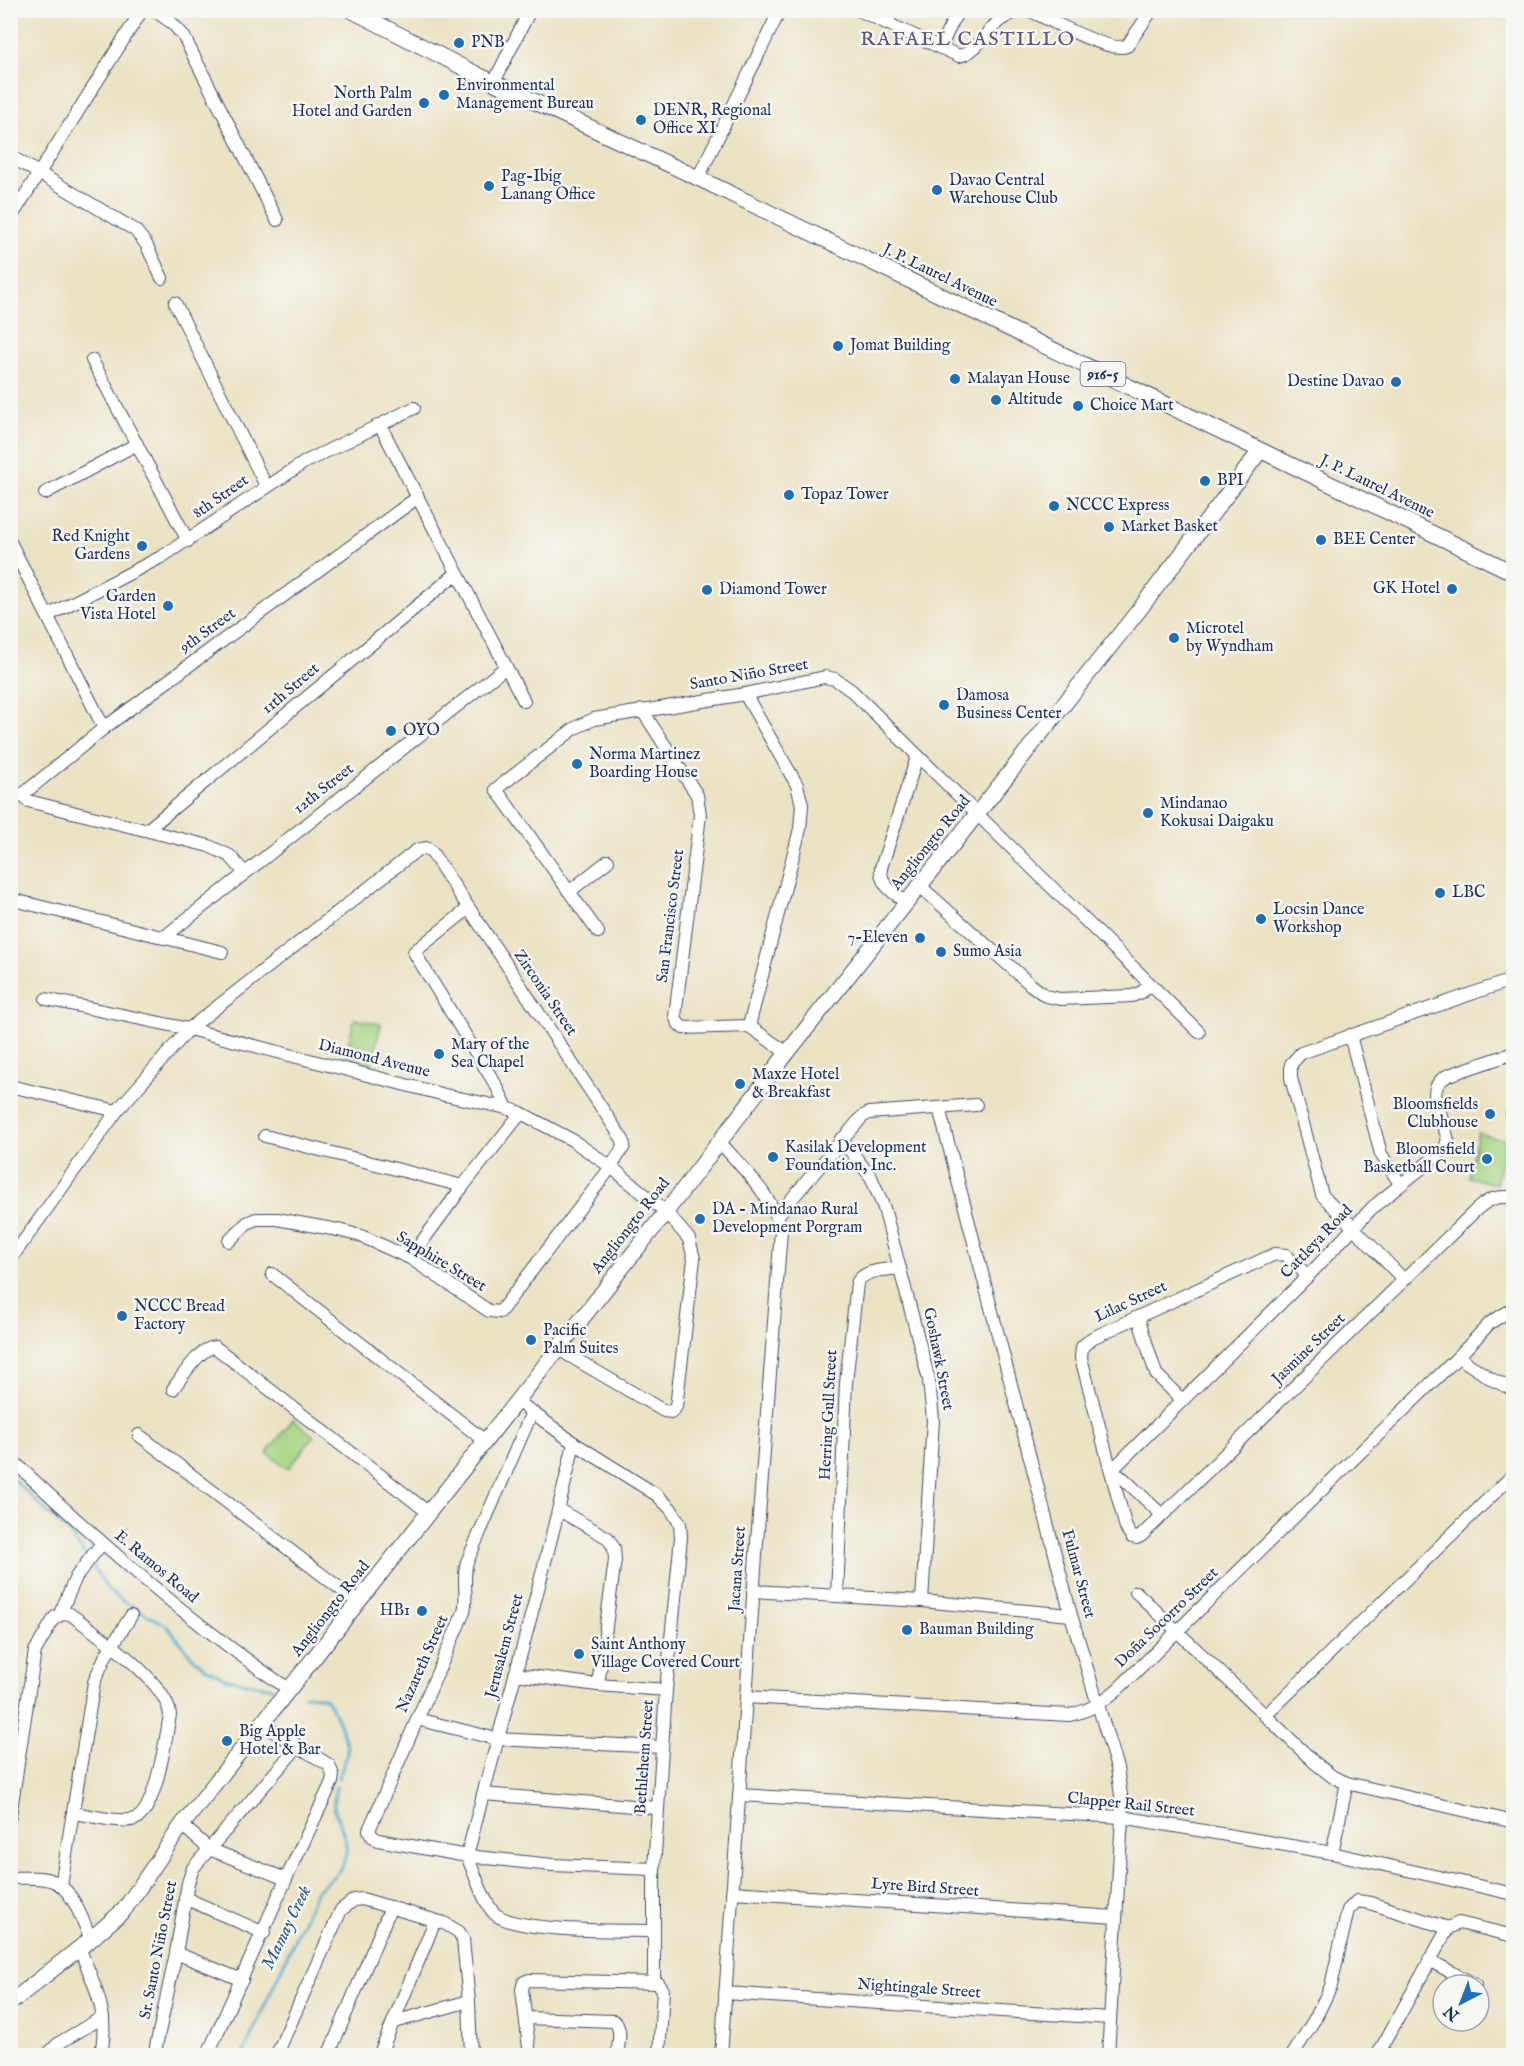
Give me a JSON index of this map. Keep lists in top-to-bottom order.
{
  "streets": {
    "main road": ["J. P. Laurel Avenue", "916-5", "Angliongto Road"],
    "street": [
      "8th Street",
      "9th Street",
      "Santo Niño Street",
      "11th Street",
      "12th Street",
      "San Francisco Street",
      "Zirconia Street",
      "Diamond Avenue",
      "Cattleya Road",
      "Sapphire Street",
      "Lilac Street",
      "Jasmine Street",
      "Goshawk Street",
      "Herring Gull Street",
      "E. Ramos Road",
      "Jacana Street",
      "Fulmar Street",
      "Doña Socorro Street",
      "Jerusalem Street",
      "Nazareth Street",
      "Bethlehem Street",
      "Clapper Rail Street",
      "Lyre Bird Street",
      "Sr. Santo Niño Street",
      "Nightingale Street"
    ]
  },
  "crossings": [
    ["J. P. Laurel Avenue", "Angliongto Road"],
    ["Santo Niño Street", "Angliongto Road"],
    ["Santo Niño Street", "San Francisco Street"],
    ["Angliongto Road", "Diamond Avenue"],
    ["Angliongto Road", "E. Ramos Road"],
    ["Angliongto Road", "Jacana Street"],
    ["Angliongto Road", "Bethlehem Street"],
    ["Zirconia Street", "Diamond Avenue"],
    ["Zirconia Street", "Sapphire Street"],
    ["Diamond Avenue", "Sapphire Street"],
    ["Cattleya Road", "Lilac Street"],
    ["Lilac Street", "Jasmine Street"],
    ["Goshawk Street", "Herring Gull Street"],
    ["Jacana Street", "Doña Socorro Street"],
    ["Jacana Street", "Clapper Rail Street"],
    ["Jacana Street", "Lyre Bird Street"],
    ["Jacana Street", "Nightingale Street"],
    ["Fulmar Street", "Doña Socorro Street"],
    ["Fulmar Street", "Clapper Rail Street"],
    ["Fulmar Street", "Lyre Bird Street"],
    ["Fulmar Street", "Nightingale Street"],
    ["Jerusalem Street", "Nazareth Street"],
    ["Jerusalem Street", "Bethlehem Street"],
    ["Nazareth Street", "Bethlehem Street"]
  ],
  "districts": ["RAFAEL CASTILLO"],
  "water": ["Mamay Creek"],
  "places": [
    "PNB",
    "Environmental Management Bureau",
    "North Palm Hotel and Garden",
    "DENR, Regional Office XI",
    "Pag-Ibig Lanang Office",
    "Davao Central Warehouse Club",
    "Jomat Building",
    "Malayan House",
    "Destine Davao",
    "Altitude",
    "Choice Mart",
    "BPI",
    "Topaz Tower",
    "NCCC Express",
    "Market Basket",
    "BEE Center",
    "Red Knight Gardens",
    "GK Hotel",
    "Diamond Tower",
    "Garden Vista Hotel",
    "Microtel by Wyndham",
    "Damosa Business Center",
    "OYO",
    "Norma Martinez Boarding House",
    "Mindanao Kokusai Daigaku",
    "LBC",
    "Locsin Dance Workshop",
    "7-Eleven",
    "Sumo Asia",
    "Mary of the Sea Chapel",
    "Maxze Hotel & Breakfast",
    "Bloomsfields Clubhouse",
    "Kasilak Development Foundation, Inc.",
    "Bloomsfield Basketball Court",
    "DA - Mindanao Rural Development Porgram",
    "NCCC Bread Factory",
    "Pacific Palm Suites",
    "HB1",
    "Bauman Building",
    "Saint Anthony Village Covered Court",
    "Big Apple Hotel & Bar"
  ],
  "north": "bottom left"
}
